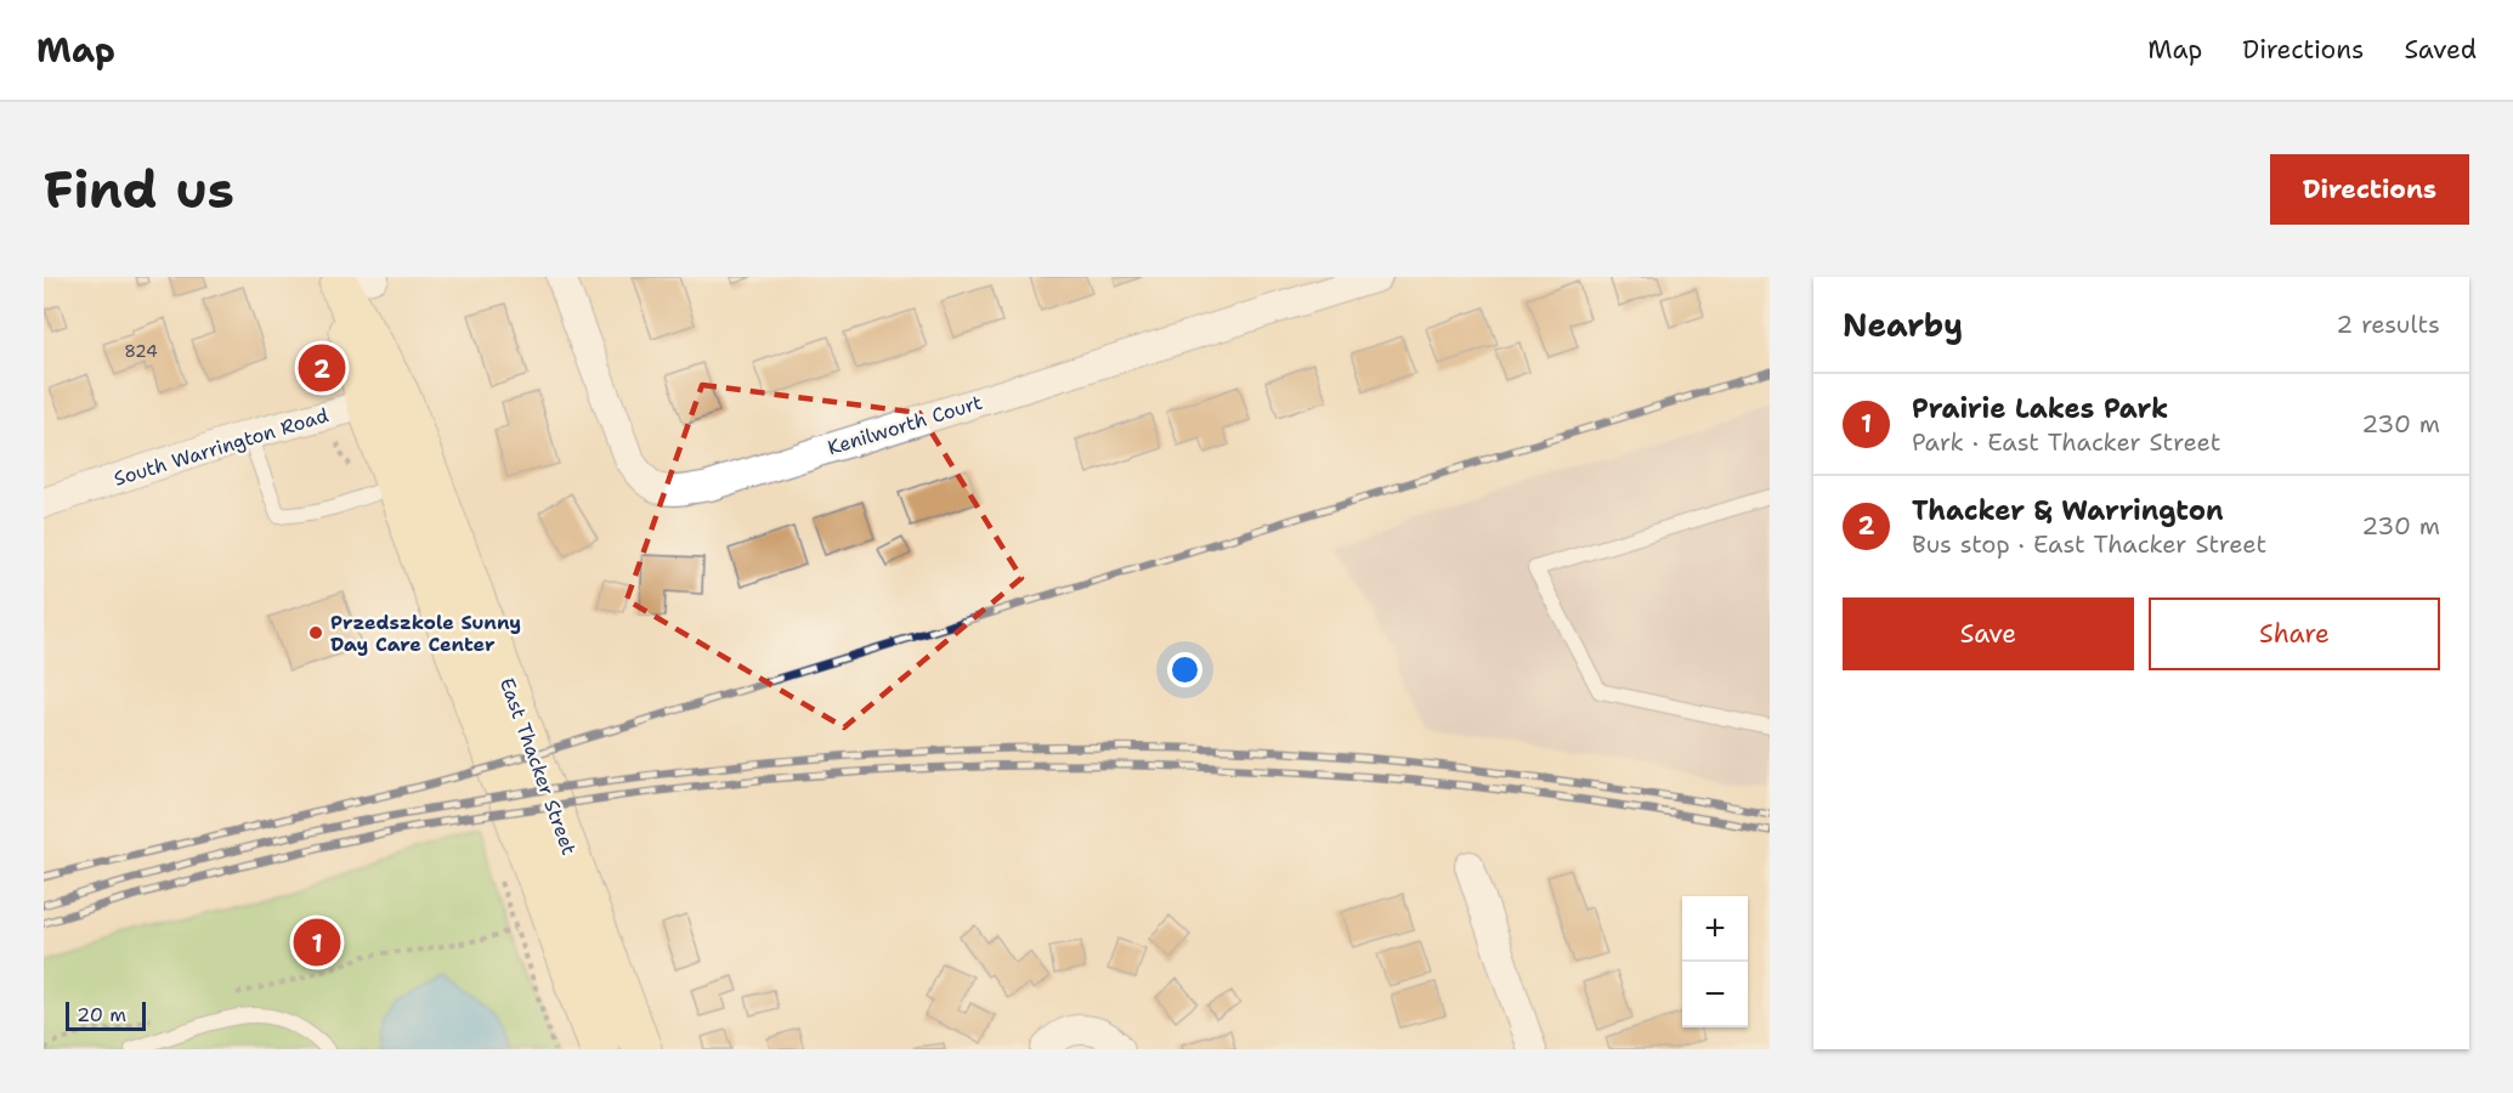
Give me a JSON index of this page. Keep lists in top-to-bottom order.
{
  "streets": {
    "main road": ["East Thacker Street"],
    "street": ["Kenilworth Court", "South Warrington Road"]
  },
  "crossings": [
    ["South Warrington Road", "East Thacker Street"]
  ],
  "places": ["Przedszkole Sunny Day Care Center"],
  "house_numbers": ["824"],
  "scale_bar": "20 m",
  "page": {
    "header": "Map",
    "nav": ["Map", "Directions", "Saved"],
    "buttons": [
      "Directions",
      ["Save", "Share"]
    ],
    "title": "Find us",
    "heading": ["Nearby", "2 results"],
    "pins": ["2", "1"],
    "list": [
      {
        "mark": "1",
        "name": "Prairie Lakes Park",
        "note": "Park · East Thacker Street",
        "value": "230 m"
      },
      {
        "mark": "2",
        "name": "Thacker & Warrington",
        "note": "Bus stop · East Thacker Street",
        "value": "230 m"
      }
    ],
    "map_buttons": ["+", "−"],
    "scale": "20 m"
  }
}
